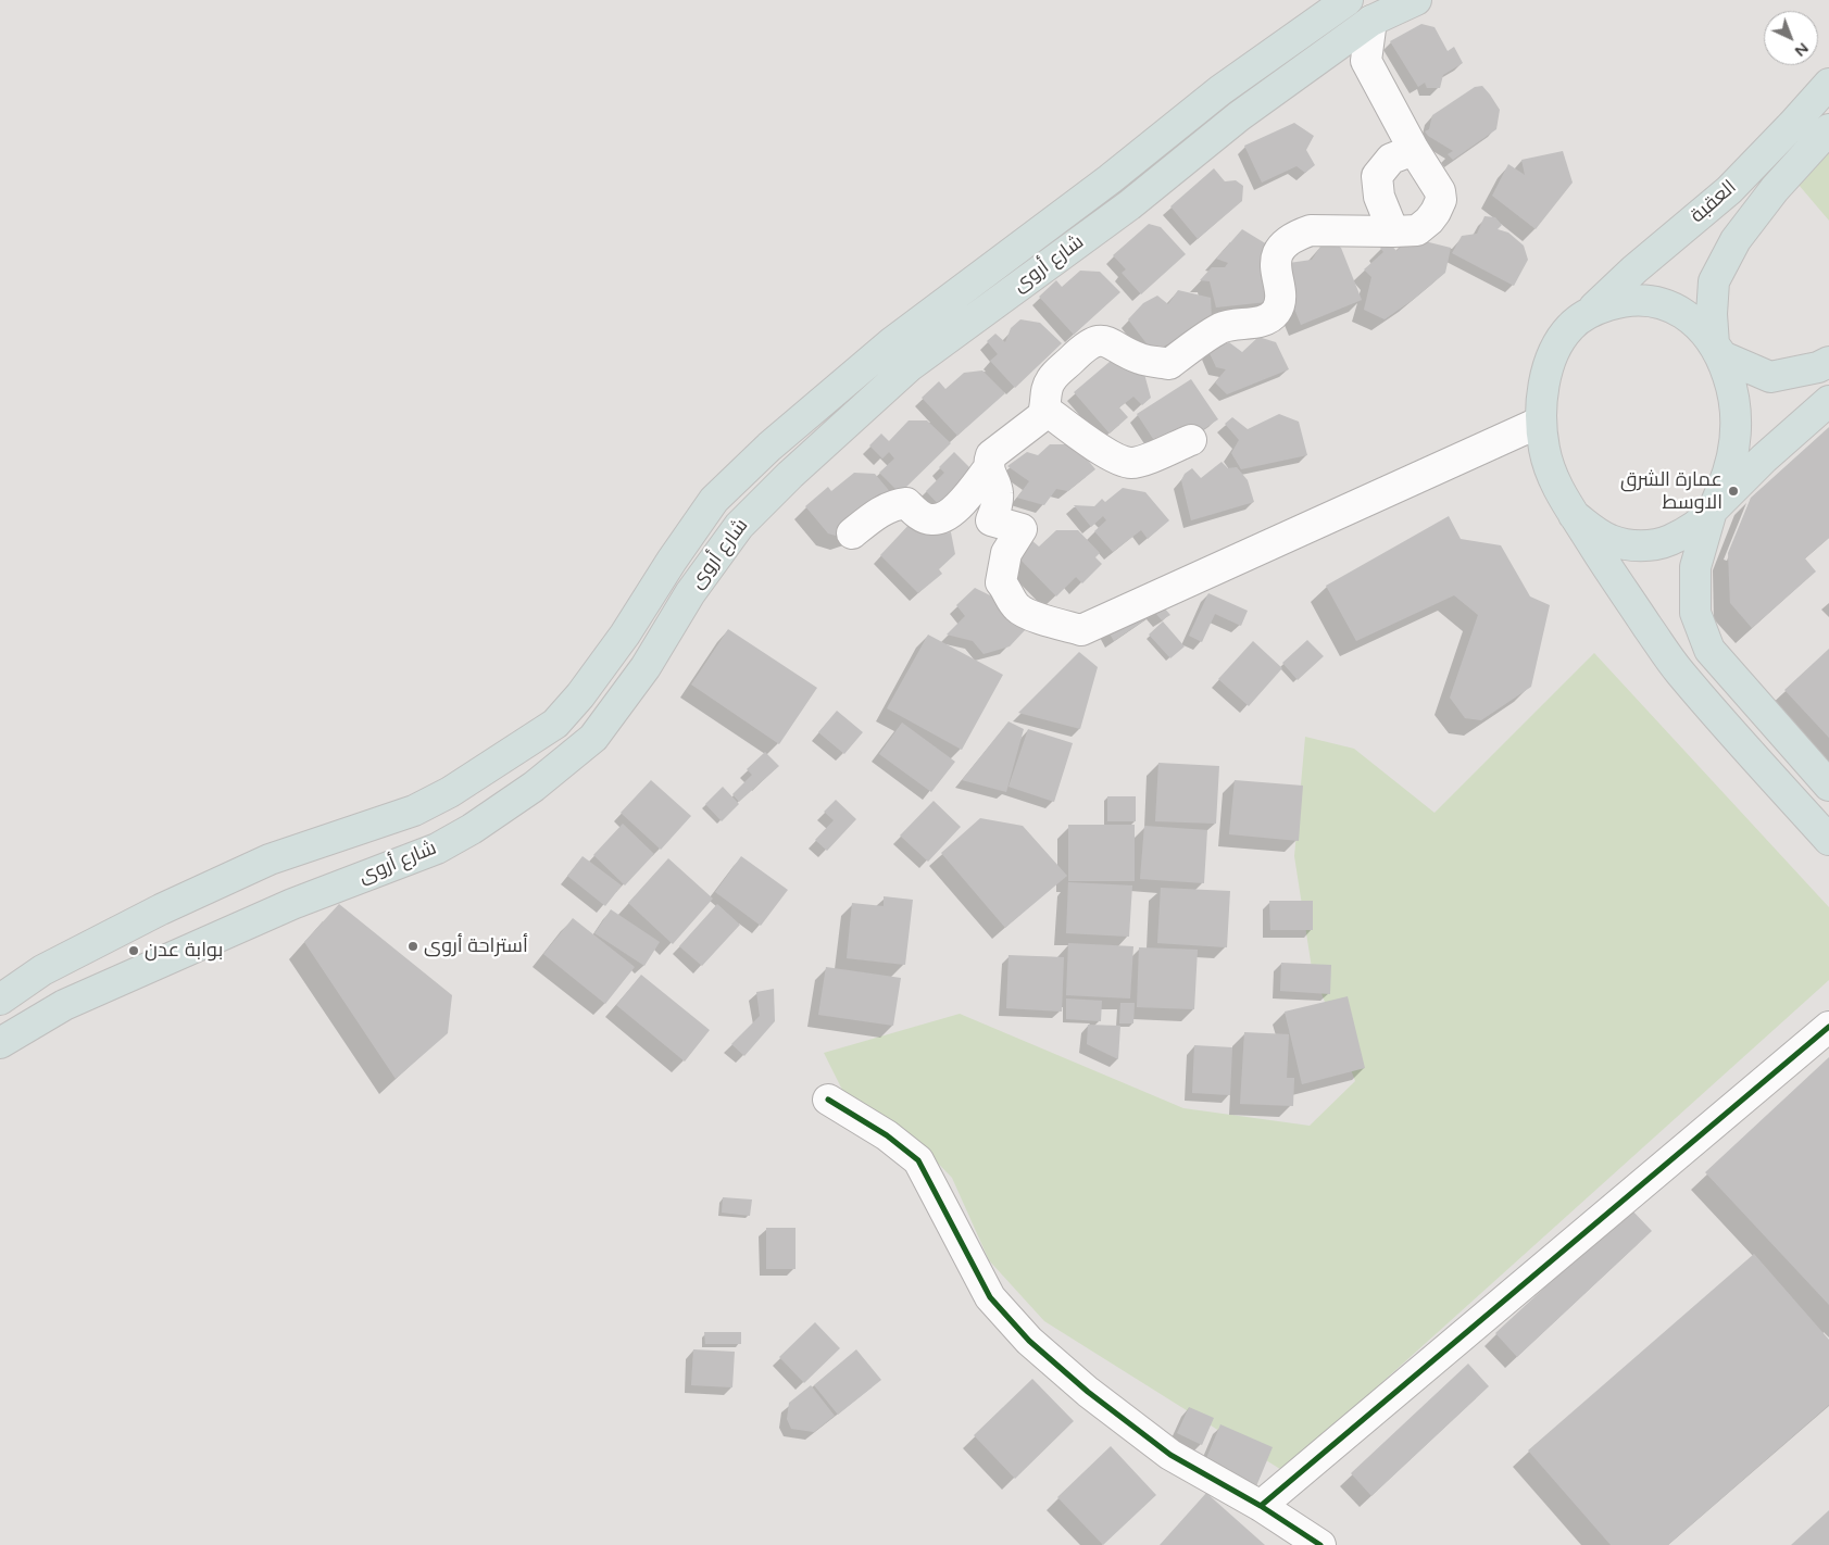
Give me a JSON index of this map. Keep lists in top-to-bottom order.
{
  "streets": {
    "main road": ["العقبة", "شارع أروى"]
  },
  "places": ["عمارة الشرق الاوسط", "أستراحة أروى", "بوابة عدن"],
  "north": "bottom right"
}
